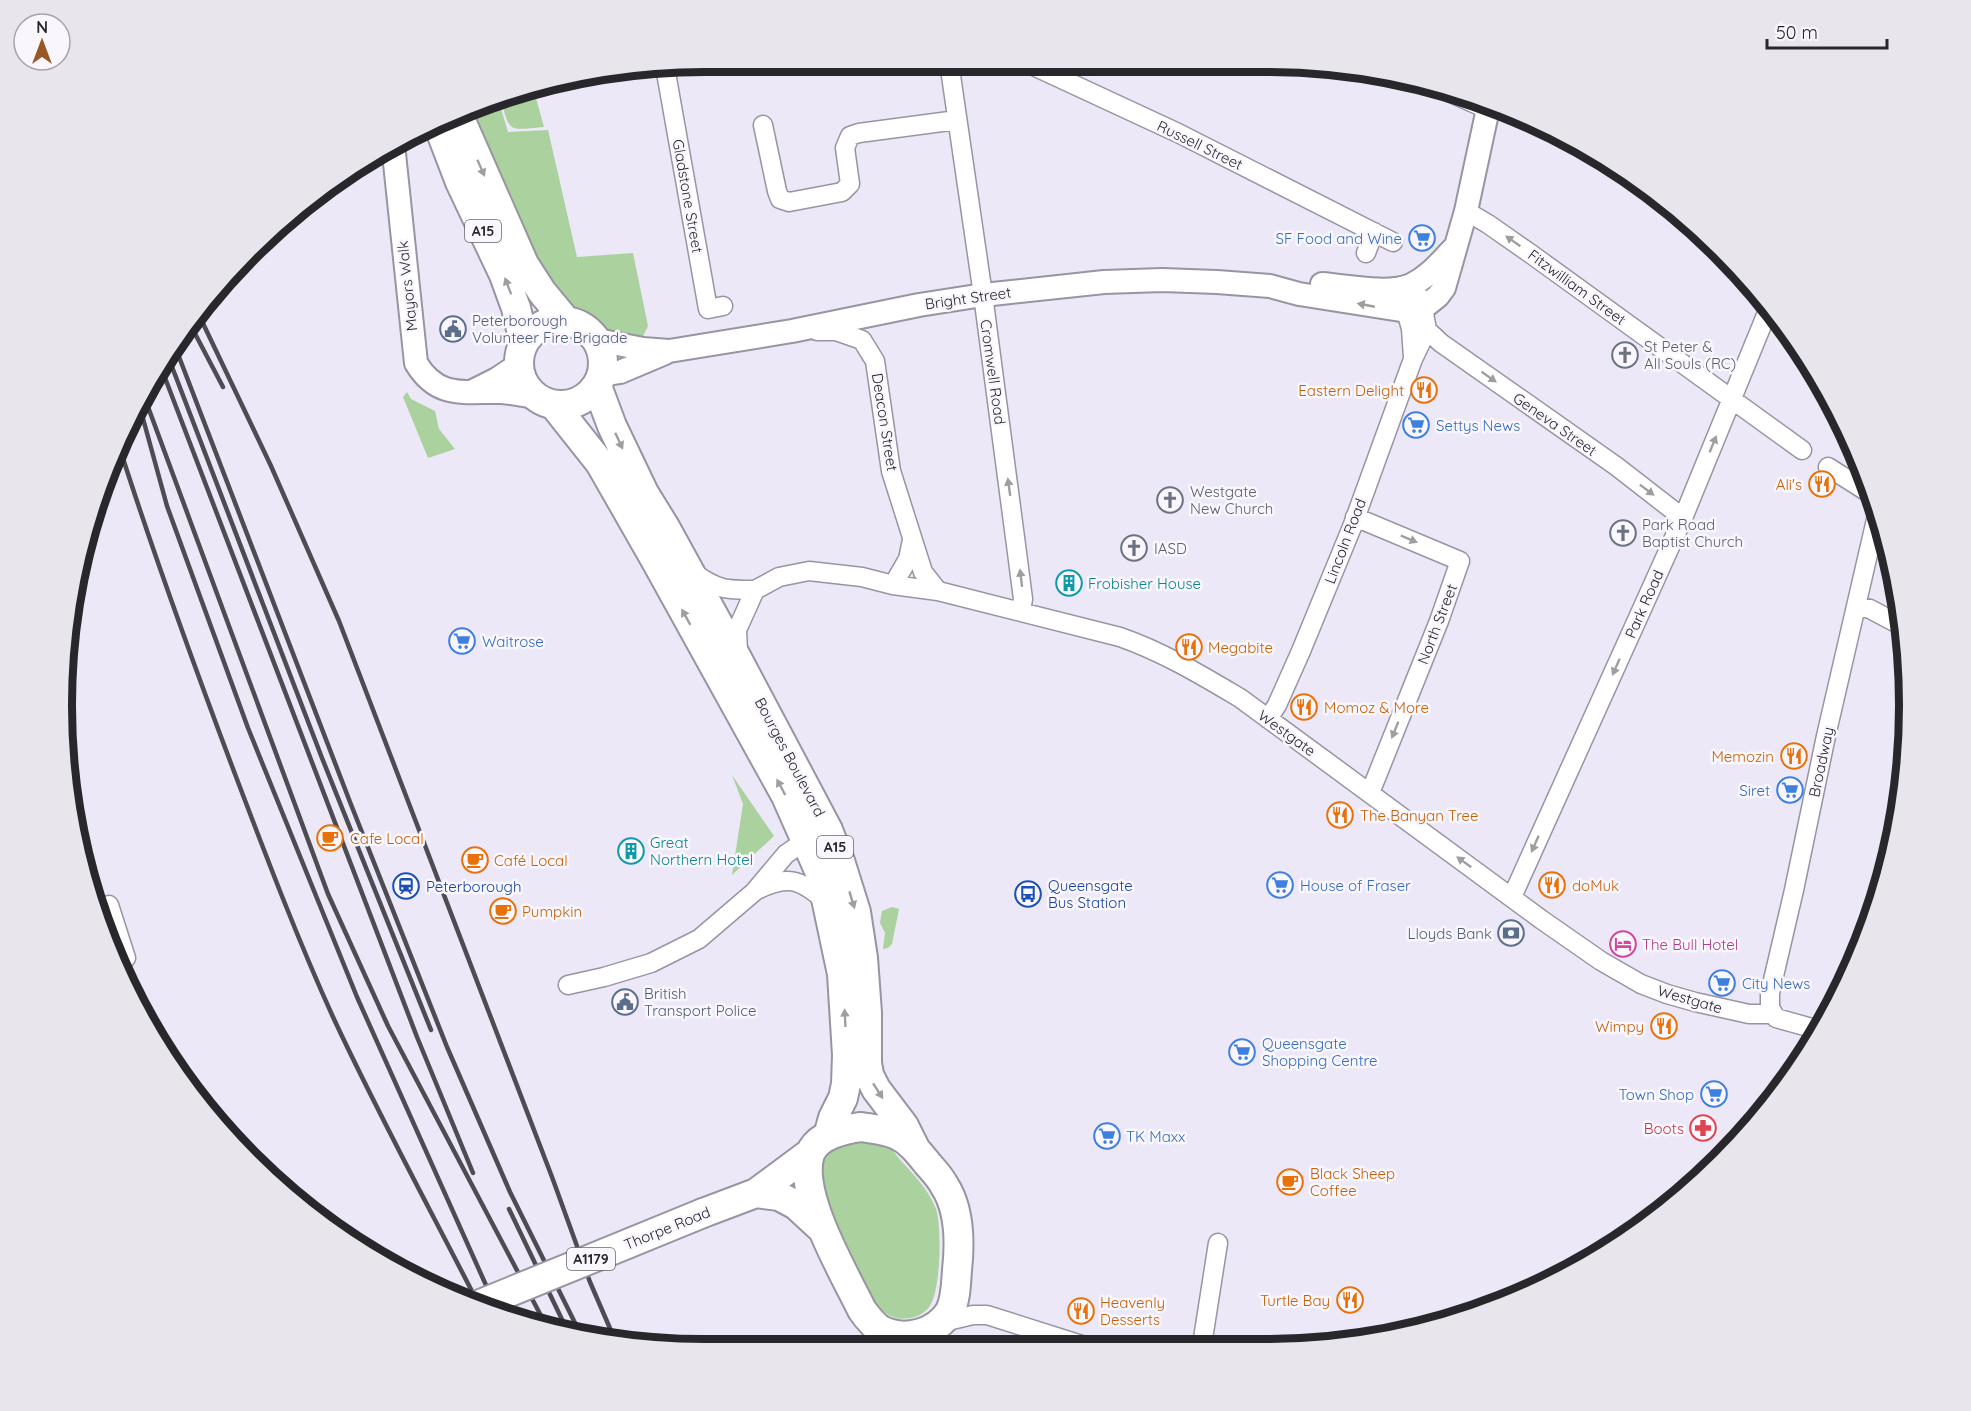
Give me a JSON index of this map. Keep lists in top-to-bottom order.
{
  "streets": {
    "main road": [
      "A15",
      "Bourges Boulevard",
      "Thorpe Road",
      "A1179"
    ],
    "street": [
      "Russell Street",
      "Gladstone Street",
      "Mayors Walk",
      "Fitzwilliam Street",
      "Bright Street",
      "Cromwell Road",
      "Deacon Street",
      "Geneva Street",
      "Lincoln Road",
      "Park Road",
      "North Street",
      "Westgate",
      "Broadway"
    ]
  },
  "crossings": [
    ["A15", "Mayors Walk"],
    ["A15", "Bright Street"],
    ["A15", "Bourges Boulevard"],
    ["Mayors Walk", "Bright Street"],
    ["Mayors Walk", "Bourges Boulevard"],
    ["Fitzwilliam Street", "Park Road"],
    ["Bright Street", "Cromwell Road"],
    ["Bright Street", "Deacon Street"],
    ["Bright Street", "Lincoln Road"],
    ["Bright Street", "Bourges Boulevard"],
    ["Cromwell Road", "Westgate"],
    ["Deacon Street", "Westgate"],
    ["Geneva Street", "Lincoln Road"],
    ["Geneva Street", "Park Road"],
    ["Lincoln Road", "North Street"],
    ["Lincoln Road", "Westgate"],
    ["Park Road", "Westgate"],
    ["North Street", "Westgate"],
    ["Westgate", "Bourges Boulevard"],
    ["Westgate", "Broadway"],
    ["Bourges Boulevard", "Thorpe Road"]
  ],
  "one_way": ["Fitzwilliam Street", "Cromwell Road", "Geneva Street"],
  "places": {
    "supermarket": [
      "SF Food and Wine",
      "Settys News",
      "Waitrose",
      "Siret",
      "House of Fraser",
      "City News",
      "Queensgate Shopping Centre",
      "Town Shop",
      "TK Maxx"
    ],
    "public building": ["Peterborough Volunteer Fire Brigade", "British Transport Police"],
    "church": [
      "St Peter & All Souls (RC)",
      "Westgate New Church",
      "Park Road Baptist Church",
      "IASD"
    ],
    "restaurant": [
      "Eastern Delight",
      "Ali's",
      "Megabite",
      "Momoz & More",
      "Memozin",
      "The Banyan Tree",
      "doMuk",
      "Wimpy",
      "Turtle Bay",
      "Heavenly Desserts"
    ],
    "building": ["Frobisher House", "Great Northern Hotel"],
    "cafe": [
      "Cafe Local",
      "Café Local",
      "Pumpkin",
      "Black Sheep Coffee"
    ],
    "station": ["Peterborough"],
    "bus stop": ["Queensgate Bus Station"],
    "bank": ["Lloyds Bank"],
    "hotel": ["The Bull Hotel"],
    "pharmacy": ["Boots"]
  },
  "scale_bar": "50 m",
  "north": "top"
}
